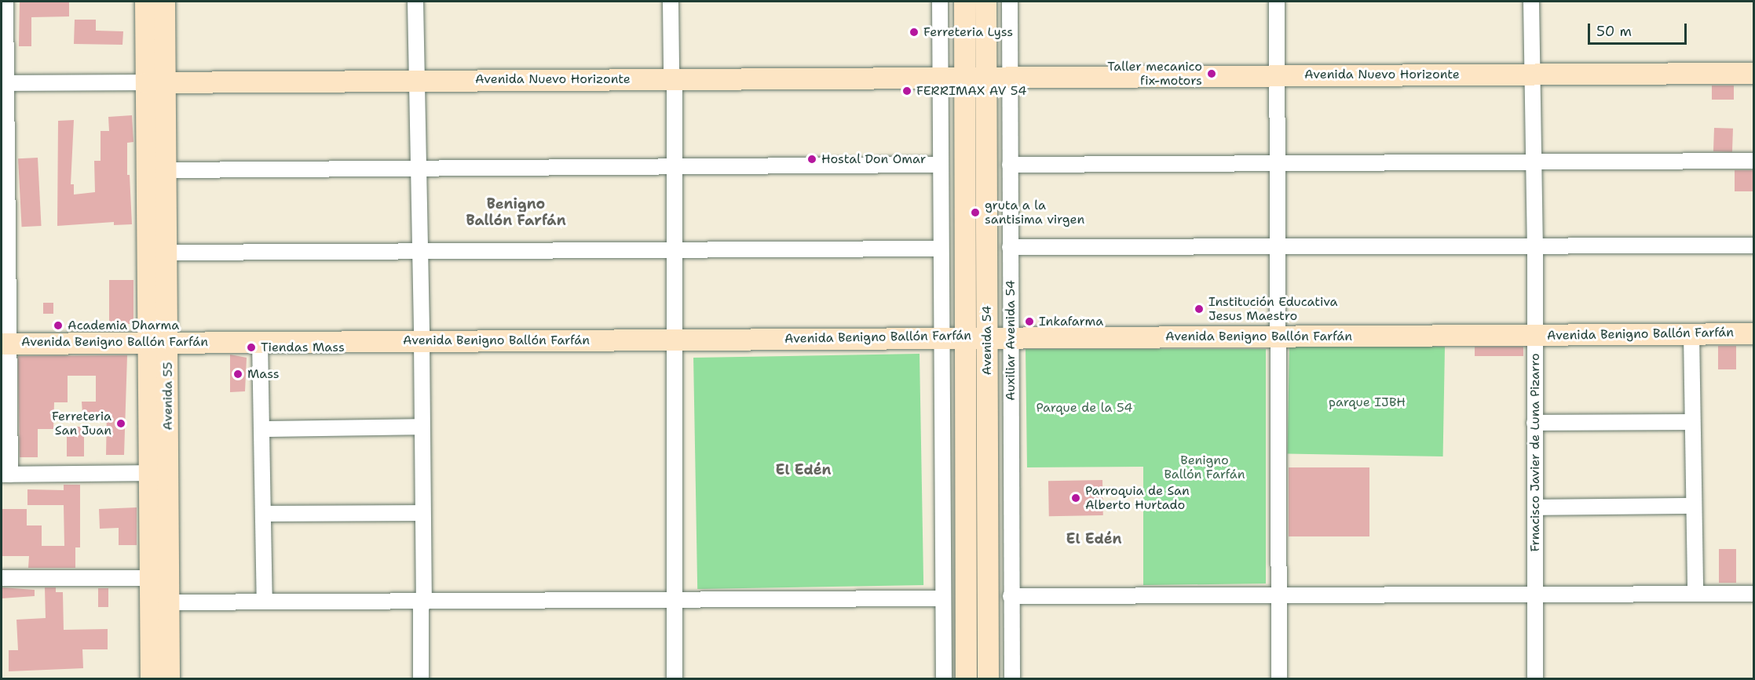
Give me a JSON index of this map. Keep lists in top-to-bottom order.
{
  "streets": {
    "street": [
      "Avenida Nuevo Horizonte",
      "Avenida Benigno Ballón Farfán",
      "Avenida 54",
      "Auxiliar Avenida 54",
      "Avenida 55",
      "Frnacisco Javier de Luna Pizarro"
    ]
  },
  "crossings": [
    ["Avenida Nuevo Horizonte", "Avenida 54"],
    ["Avenida Nuevo Horizonte", "Auxiliar Avenida 54"],
    ["Avenida Nuevo Horizonte", "Avenida 55"],
    ["Avenida Nuevo Horizonte", "Frnacisco Javier de Luna Pizarro"],
    ["Avenida Benigno Ballón Farfán", "Avenida 54"],
    ["Avenida Benigno Ballón Farfán", "Auxiliar Avenida 54"],
    ["Avenida Benigno Ballón Farfán", "Avenida 55"],
    ["Avenida Benigno Ballón Farfán", "Frnacisco Javier de Luna Pizarro"]
  ],
  "districts": ["Benigno Ballón Farfán", "El Edén", "El Edén"],
  "parks": ["parque IJBH", "Parque de la 54", "Benigno Ballón Farfán"],
  "places": [
    "Ferreteria Lyss",
    "Taller mecanico fix-motors",
    "FERRIMAX AV 54",
    "Hostal Don Omar",
    "gruta a la santisima virgen",
    "Institución Educativa Jesus Maestro",
    "Inkafarma",
    "Academia Dharma",
    "Tiendas Mass",
    "Mass",
    "Ferreteria San Juan",
    "Parroquia de San Alberto Hurtado"
  ],
  "scale_bar": "50 m"
}
